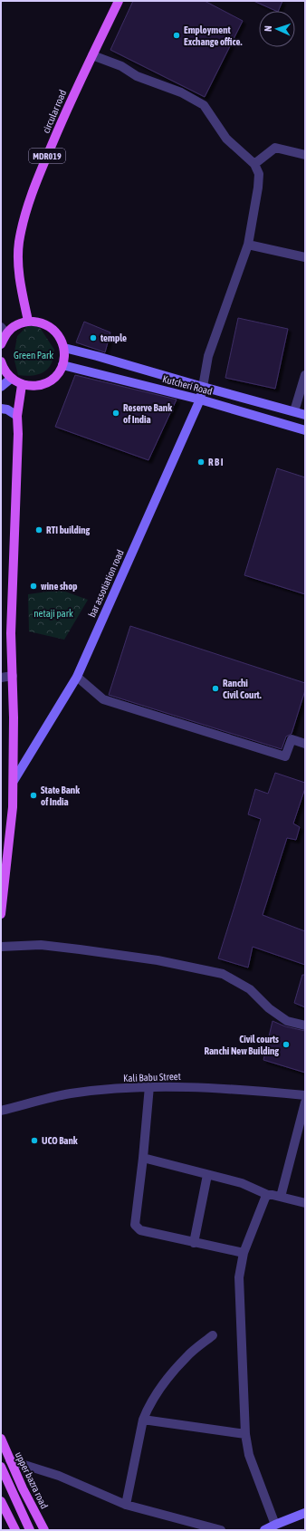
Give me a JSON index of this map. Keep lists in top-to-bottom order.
{
  "streets": {
    "main road": [
      "circular road",
      "MDR019",
      "Kutcheri Road",
      "bar assotiation road",
      "upper bazra road"
    ],
    "street": ["Kali Babu Street"]
  },
  "crossings": [
    ["Kutcheri Road", "bar assotiation road"]
  ],
  "parks": ["Green Park", "netaji park"],
  "places": [
    "Employment Exchange office.",
    "temple",
    "Reserve Bank of India",
    "R B I",
    "RTI building",
    "wine shop",
    "Ranchi Civil Court.",
    "State Bank of India",
    "Civil courts Ranchi New Building",
    "UCO Bank"
  ],
  "north": "left"
}
